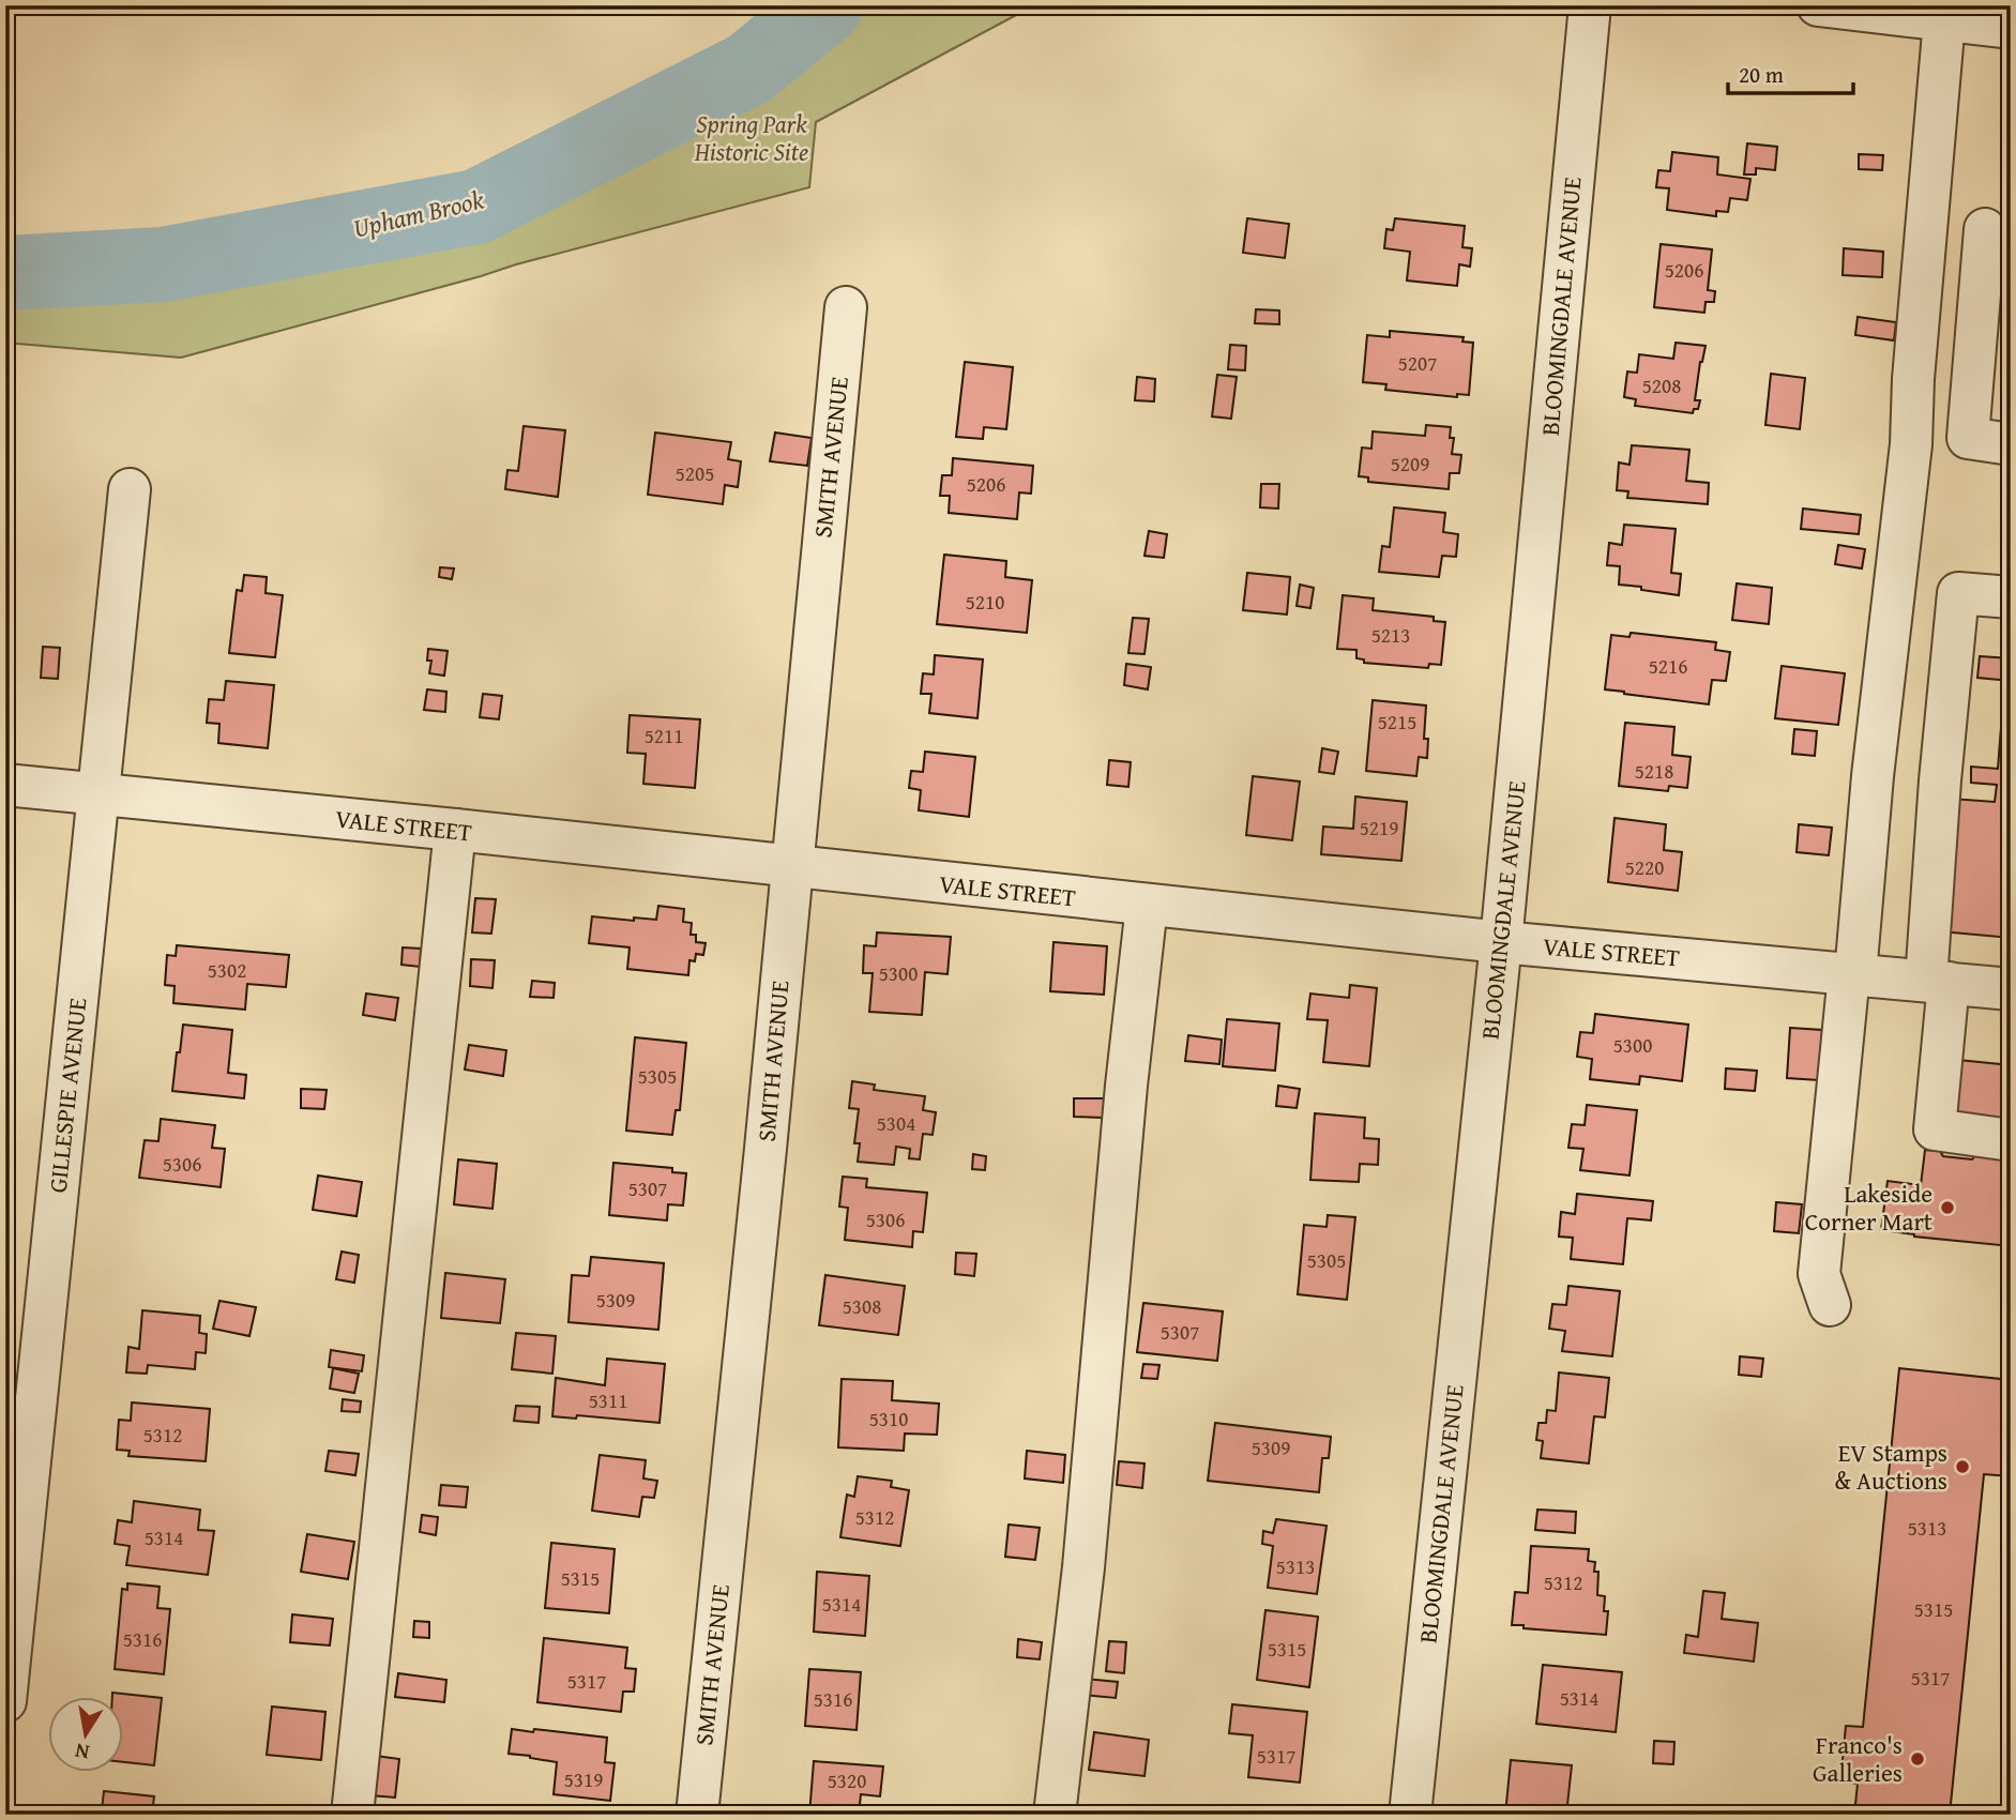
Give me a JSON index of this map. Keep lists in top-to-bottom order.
{
  "streets": {
    "street": [
      "BLOOMINGDALE AVENUE",
      "SMITH AVENUE",
      "VALE STREET",
      "GILLESPIE AVENUE"
    ]
  },
  "crossings": [
    ["BLOOMINGDALE AVENUE", "VALE STREET"],
    ["SMITH AVENUE", "VALE STREET"],
    ["VALE STREET", "GILLESPIE AVENUE"]
  ],
  "water": ["Upham Brook"],
  "parks": ["Spring Park Historic Site"],
  "places": ["Lakeside Corner Mart", "EV Stamps & Auctions", "Franco's Galleries"],
  "house_numbers": [
    "5206",
    "5207",
    "5208",
    "5209",
    "5205",
    "5206",
    "5210",
    "5213",
    "5216",
    "5215",
    "5211",
    "5218",
    "5219",
    "5220",
    "5302",
    "5300",
    "5300",
    "5305",
    "5304",
    "5306",
    "5307",
    "5306",
    "5305",
    "5309",
    "5308",
    "5307",
    "5311",
    "5310",
    "5312",
    "5309",
    "5312",
    "5313",
    "5314",
    "5313",
    "5315",
    "5312",
    "5314",
    "5315",
    "5316",
    "5315",
    "5317",
    "5317",
    "5314",
    "5316",
    "5317",
    "5319",
    "5320"
  ],
  "scale_bar": "20 m",
  "north": "bottom"
}
